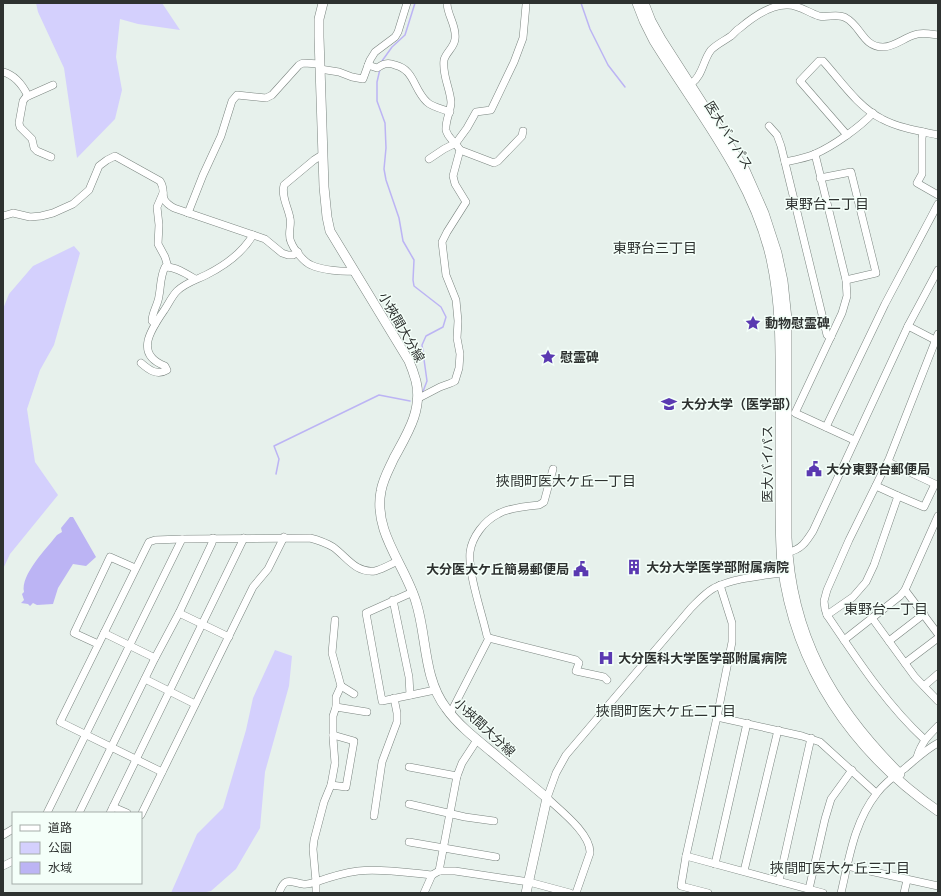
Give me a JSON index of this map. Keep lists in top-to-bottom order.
{
  "streets": {
    "main road": ["医大バイパス", "小挾間大分線"]
  },
  "districts": [
    "東野台二丁目",
    "東野台三丁目",
    "挾間町医大ケ丘一丁目",
    "東野台一丁目",
    "挾間町医大ケ丘二丁目",
    "挾間町医大ケ丘三丁目"
  ],
  "places": {
    "place": ["動物慰霊碑", "慰霊碑"],
    "school or university": ["大分大学（医学部）"],
    "public building": ["大分東野台郵便局", "大分医大ケ丘簡易郵便局"],
    "building": ["大分大学医学部附属病院"],
    "hospital": ["大分医科大学医学部附属病院"]
  },
  "legend": ["道路", "公園", "水域"]
}
